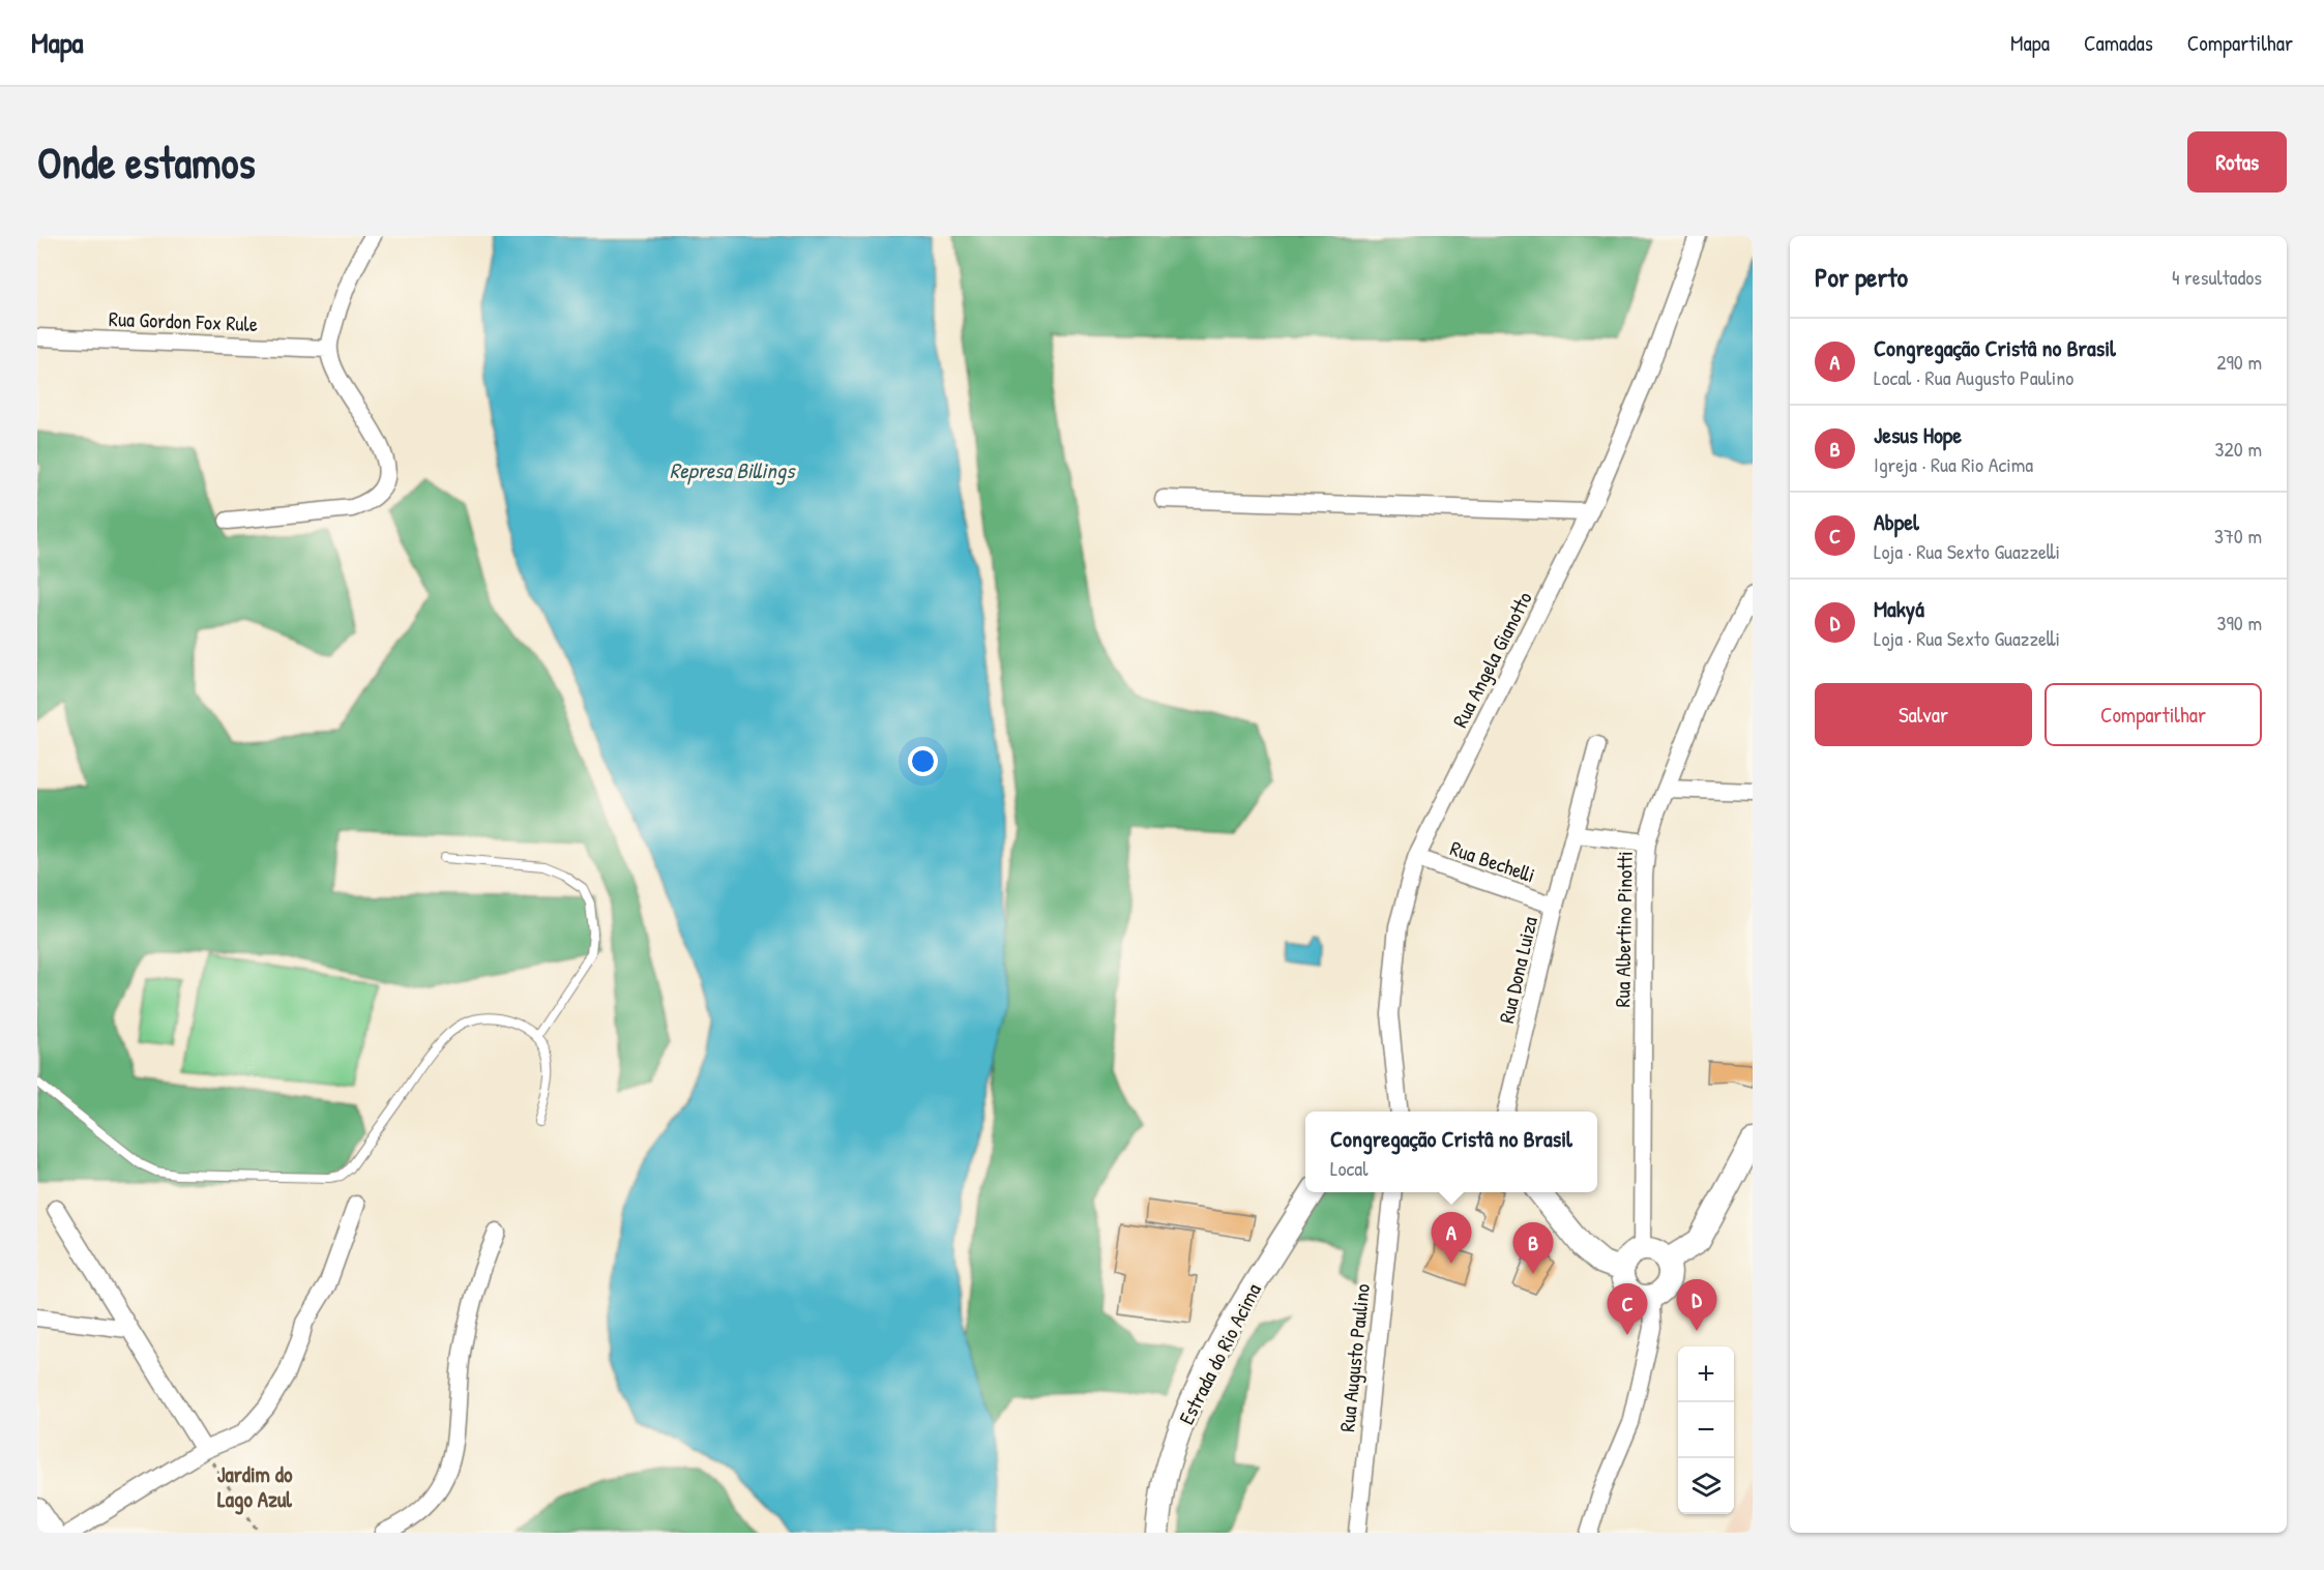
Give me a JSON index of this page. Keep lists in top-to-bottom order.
{
  "streets": {
    "main road": ["Estrada do Rio Acima"],
    "street": [
      "Rua Gordon Fox Rule",
      "Rua Angela Gianotto",
      "Rua Bechelli",
      "Rua Albertino Pinotti",
      "Rua Dona Luiza",
      "Rua Augusto Paulino"
    ]
  },
  "crossings": [
    ["Rua Angela Gianotto", "Rua Bechelli"],
    ["Rua Bechelli", "Rua Dona Luiza"]
  ],
  "districts": ["Jardim do Lago Azul"],
  "water": ["Represa Billings"],
  "page": {
    "header": "Mapa",
    "nav": ["Mapa", "Camadas", "Compartilhar"],
    "buttons": [
      "Rotas",
      ["Salvar", "Compartilhar"]
    ],
    "title": "Onde estamos",
    "heading": ["Por perto", "4 resultados"],
    "list": [
      {
        "mark": "A",
        "name": "Congregação Cristâ no Brasil",
        "note": "Local · Rua Augusto Paulino",
        "value": "290 m"
      },
      {
        "mark": "B",
        "name": "Jesus Hope",
        "note": "Igreja · Rua Rio Acima",
        "value": "320 m"
      },
      {
        "mark": "C",
        "name": "Abpel",
        "note": "Loja · Rua Sexto Guazzelli",
        "value": "370 m"
      },
      {
        "mark": "D",
        "name": "Makyá",
        "note": "Loja · Rua Sexto Guazzelli",
        "value": "390 m"
      }
    ],
    "popup": ["Congregação Cristâ no Brasil", "Local"],
    "pins": [
      "A",
      "B",
      "D",
      "C"
    ],
    "map_buttons": ["+", "−"]
  }
}
